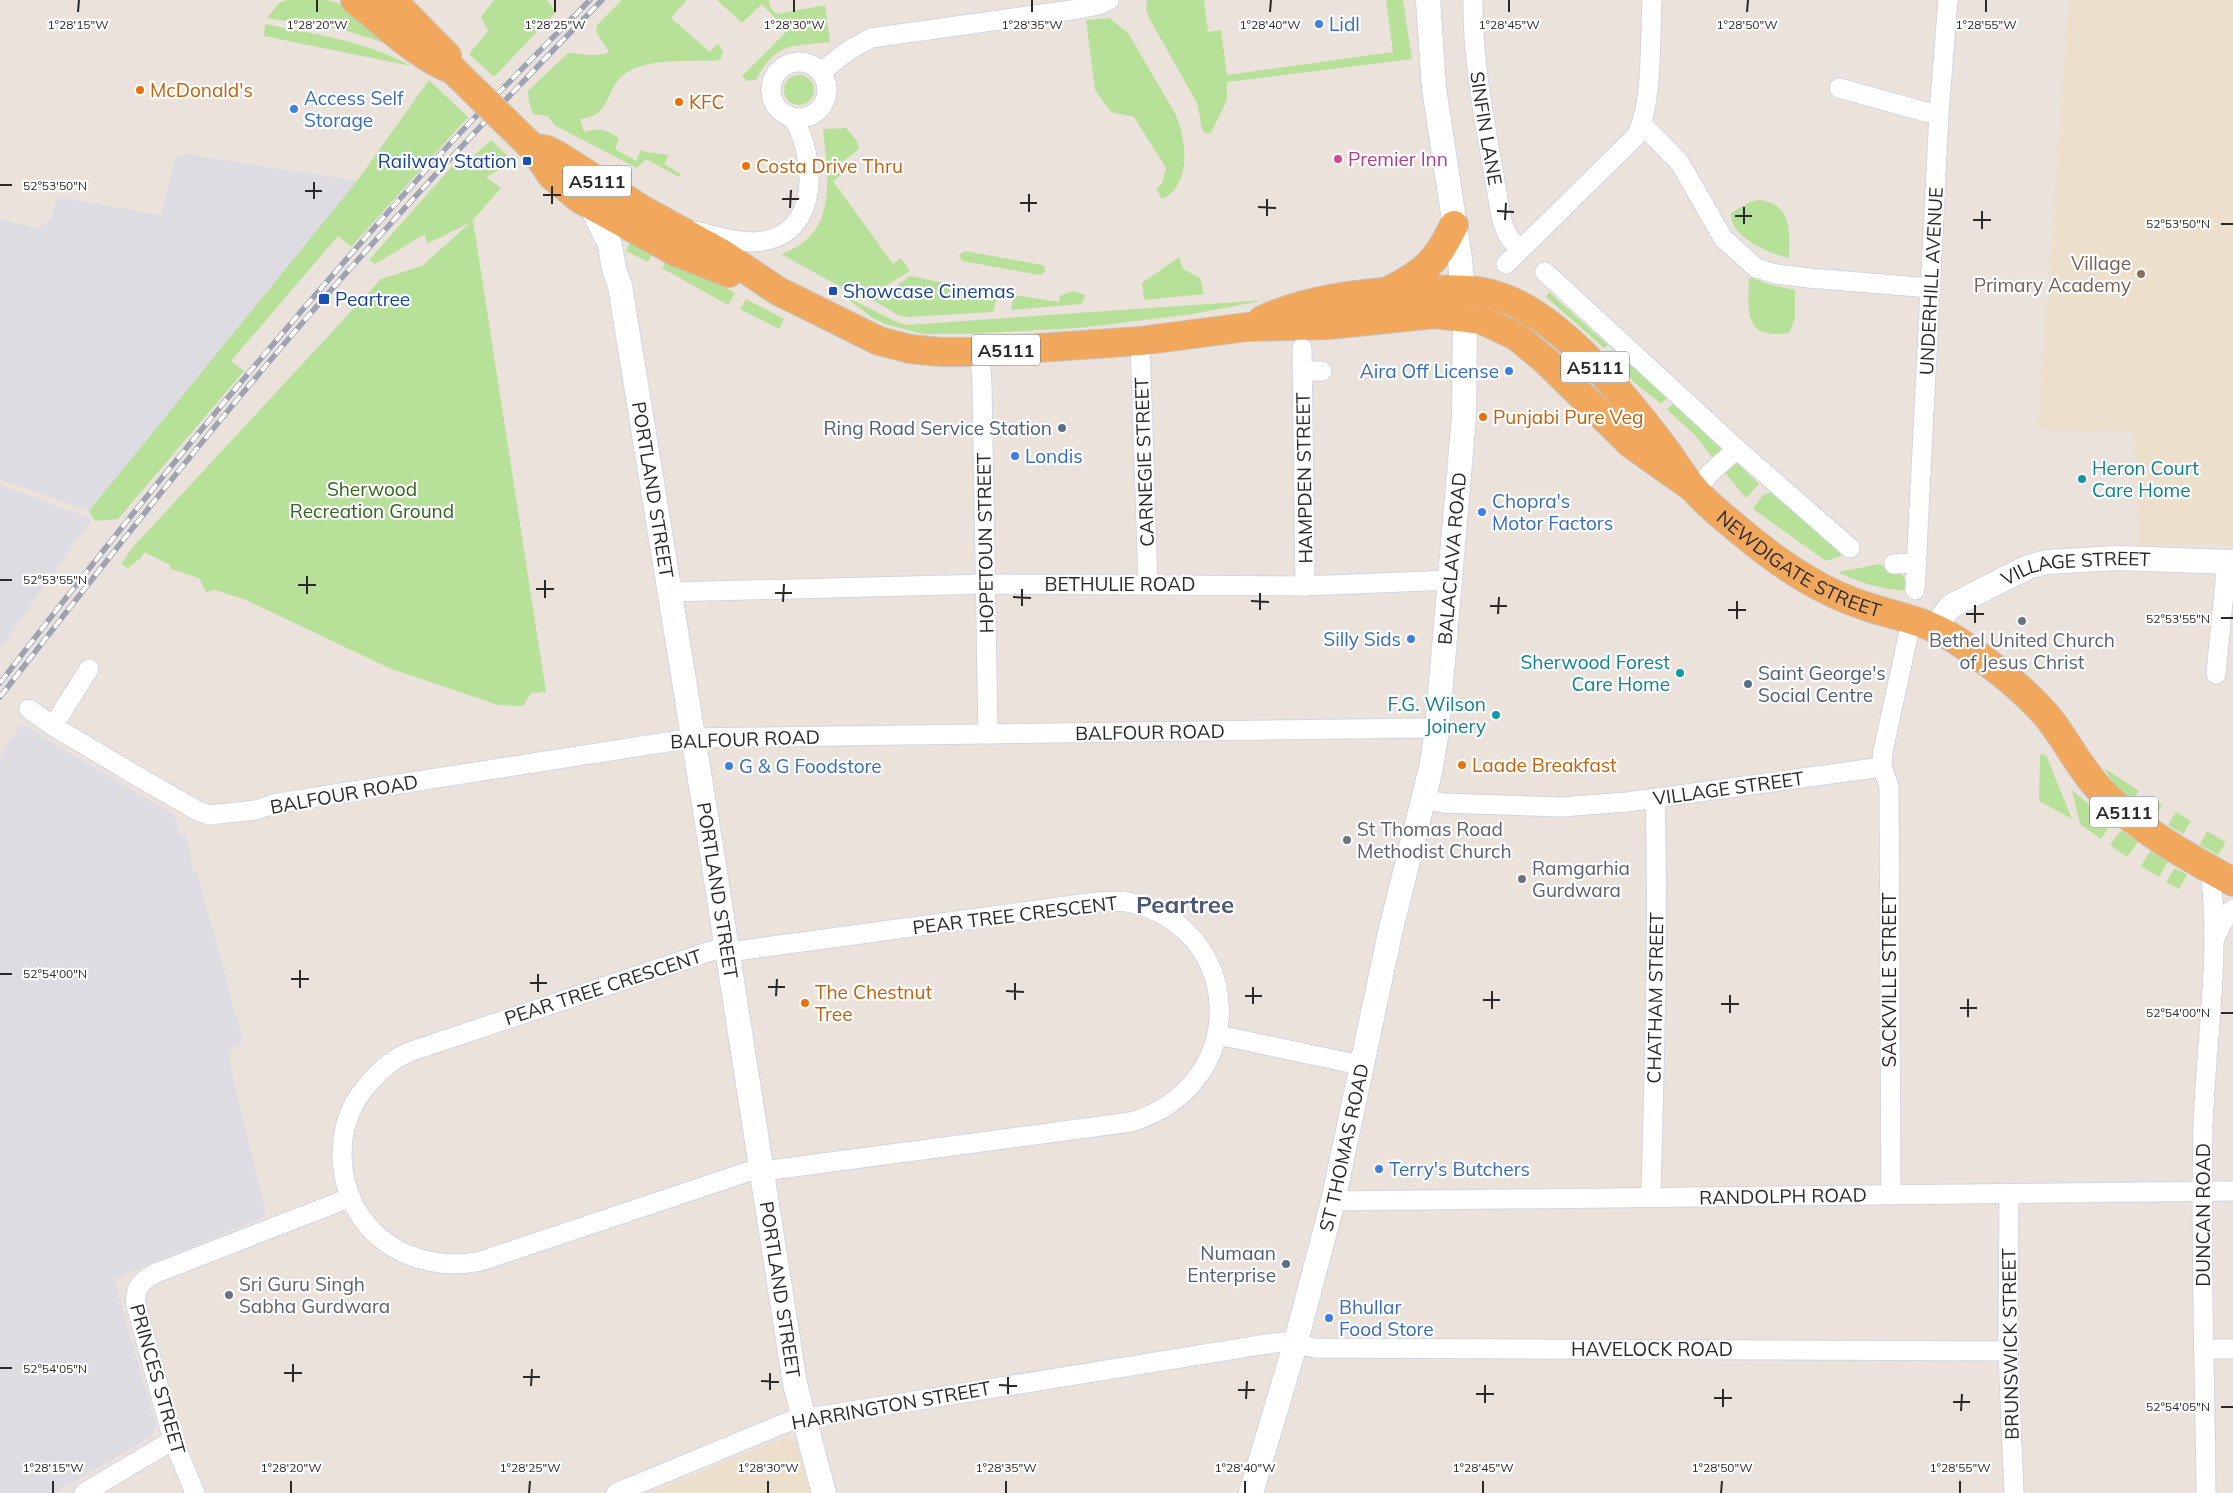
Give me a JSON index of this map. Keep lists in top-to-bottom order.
{
  "streets": {
    "highway": ["A5111", "NEWDIGATE STREET"],
    "street": [
      "SINFIN LANE",
      "UNDERHILL AVENUE",
      "CARNEGIE STREET",
      "HAMPDEN STREET",
      "PORTLAND STREET",
      "HOPETOUN STREET",
      "BALACLAVA ROAD",
      "VILLAGE STREET",
      "BETHULIE ROAD",
      "BALFOUR ROAD",
      "PEAR TREE CRESCENT",
      "SACKVILLE STREET",
      "CHATHAM STREET",
      "ST THOMAS ROAD",
      "RANDOLPH ROAD",
      "DUNCAN ROAD",
      "BRUNSWICK STREET",
      "HAVELOCK ROAD",
      "PRINCES STREET",
      "HARRINGTON STREET"
    ]
  },
  "crossings": [
    ["A5111", "CARNEGIE STREET"],
    ["A5111", "PORTLAND STREET"],
    ["A5111", "HOPETOUN STREET"],
    ["A5111", "BALACLAVA ROAD"],
    ["A5111", "NEWDIGATE STREET"],
    ["A5111", "VILLAGE STREET"],
    ["A5111", "DUNCAN ROAD"],
    ["CARNEGIE STREET", "BETHULIE ROAD"],
    ["HAMPDEN STREET", "BETHULIE ROAD"],
    ["PORTLAND STREET", "BETHULIE ROAD"],
    ["PORTLAND STREET", "BALFOUR ROAD"],
    ["PORTLAND STREET", "PEAR TREE CRESCENT"],
    ["PORTLAND STREET", "HARRINGTON STREET"],
    ["HOPETOUN STREET", "BETHULIE ROAD"],
    ["HOPETOUN STREET", "BALFOUR ROAD"],
    ["BALACLAVA ROAD", "NEWDIGATE STREET"],
    ["BALACLAVA ROAD", "VILLAGE STREET"],
    ["BALACLAVA ROAD", "BETHULIE ROAD"],
    ["BALACLAVA ROAD", "BALFOUR ROAD"],
    ["BALACLAVA ROAD", "ST THOMAS ROAD"],
    ["NEWDIGATE STREET", "VILLAGE STREET"],
    ["VILLAGE STREET", "SACKVILLE STREET"],
    ["VILLAGE STREET", "CHATHAM STREET"],
    ["VILLAGE STREET", "ST THOMAS ROAD"],
    ["PEAR TREE CRESCENT", "PRINCES STREET"],
    ["SACKVILLE STREET", "RANDOLPH ROAD"],
    ["CHATHAM STREET", "RANDOLPH ROAD"],
    ["ST THOMAS ROAD", "RANDOLPH ROAD"],
    ["ST THOMAS ROAD", "HAVELOCK ROAD"],
    ["ST THOMAS ROAD", "HARRINGTON STREET"],
    ["RANDOLPH ROAD", "DUNCAN ROAD"],
    ["RANDOLPH ROAD", "BRUNSWICK STREET"],
    ["BRUNSWICK STREET", "HAVELOCK ROAD"],
    ["HAVELOCK ROAD", "HARRINGTON STREET"]
  ],
  "districts": ["Peartree"],
  "parks": ["Sherwood Recreation Ground"],
  "places": {
    "other": [
      "Lidl",
      "McDonald's",
      "KFC",
      "Access Self Storage",
      "Premier Inn",
      "Costa Drive Thru",
      "Village Primary Academy",
      "Aira Off License",
      "Punjabi Pure Veg",
      "Ring Road Service Station",
      "Londis",
      "Heron Court Care Home",
      "Chopra's Motor Factors",
      "Bethel United Church of Jesus Christ",
      "Silly Sids",
      "Sherwood Forest Care Home",
      "Saint George's Social Centre",
      "F.G. Wilson Joinery",
      "Laade Breakfast",
      "G & G Foodstore",
      "St Thomas Road Methodist Church",
      "Ramgarhia Gurdwara",
      "The Chestnut Tree",
      "Terry's Butchers",
      "Numaan Enterprise",
      "Sri Guru Singh Sabha Gurdwara",
      "Bhullar Food Store"
    ],
    "transit": ["Railway Station", "Showcase Cinemas", "Peartree"]
  },
  "coordinates": [
    "1°28'15\"W",
    "1°28'20\"W",
    "1°28'25\"W",
    "1°28'30\"W",
    "1°28'35\"W",
    "1°28'40\"W",
    "1°28'45\"W",
    "1°28'50\"W",
    "1°28'55\"W",
    "52°53'50\"N",
    "52°53'55\"N",
    "52°54'00\"N",
    "52°54'05\"N"
  ]
}
